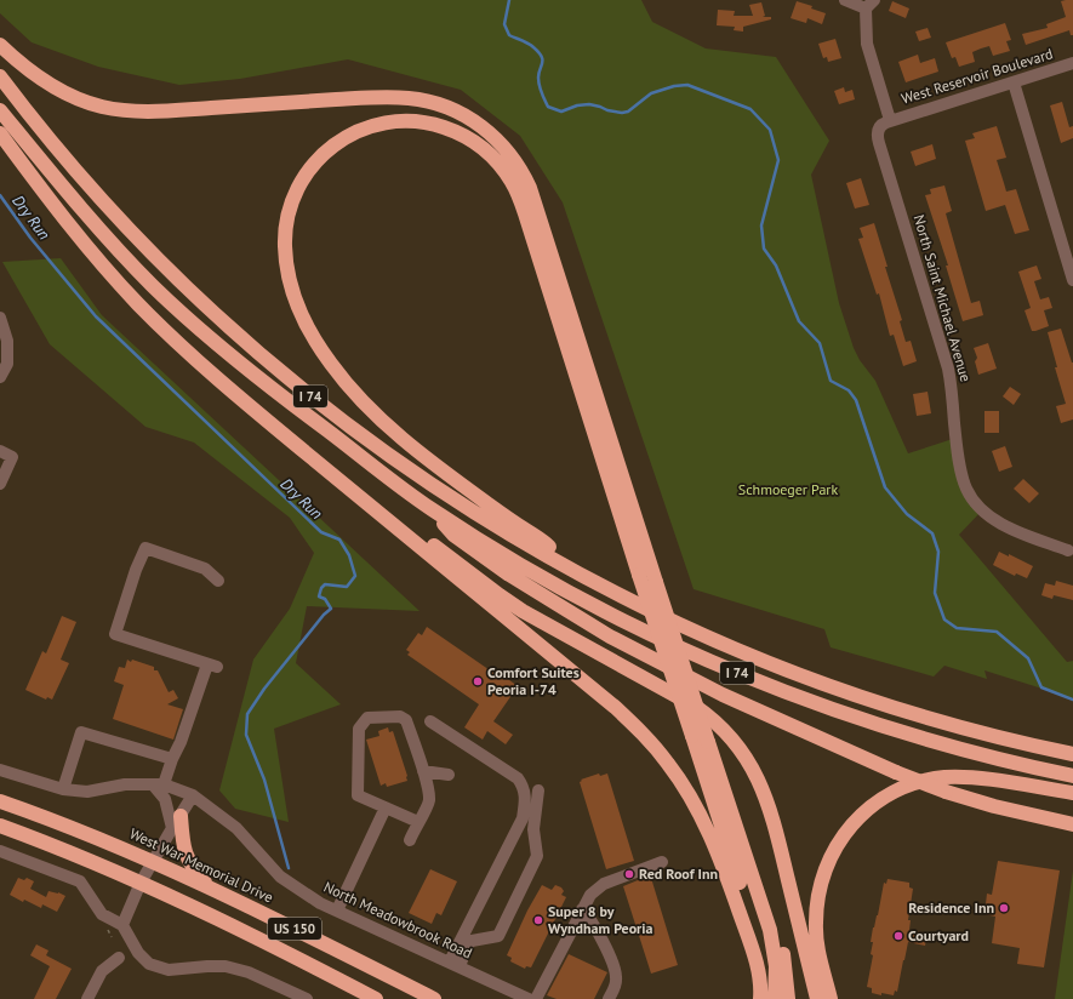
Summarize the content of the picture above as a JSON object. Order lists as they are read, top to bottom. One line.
{"streets":{"highway":["I 74","West War Memorial Drive","US 150"],"street":["West Reservoir Boulevard","North Saint Michael Avenue","North Meadowbrook Road"]},"crossings":[["West Reservoir Boulevard","North Saint Michael Avenue"]],"water":["Dry Run"],"parks":["Schmoeger Park"],"places":["Comfort Suites Peoria I-74","Red Roof Inn","Residence Inn","Super 8 by Wyndham Peoria","Courtyard"]}
